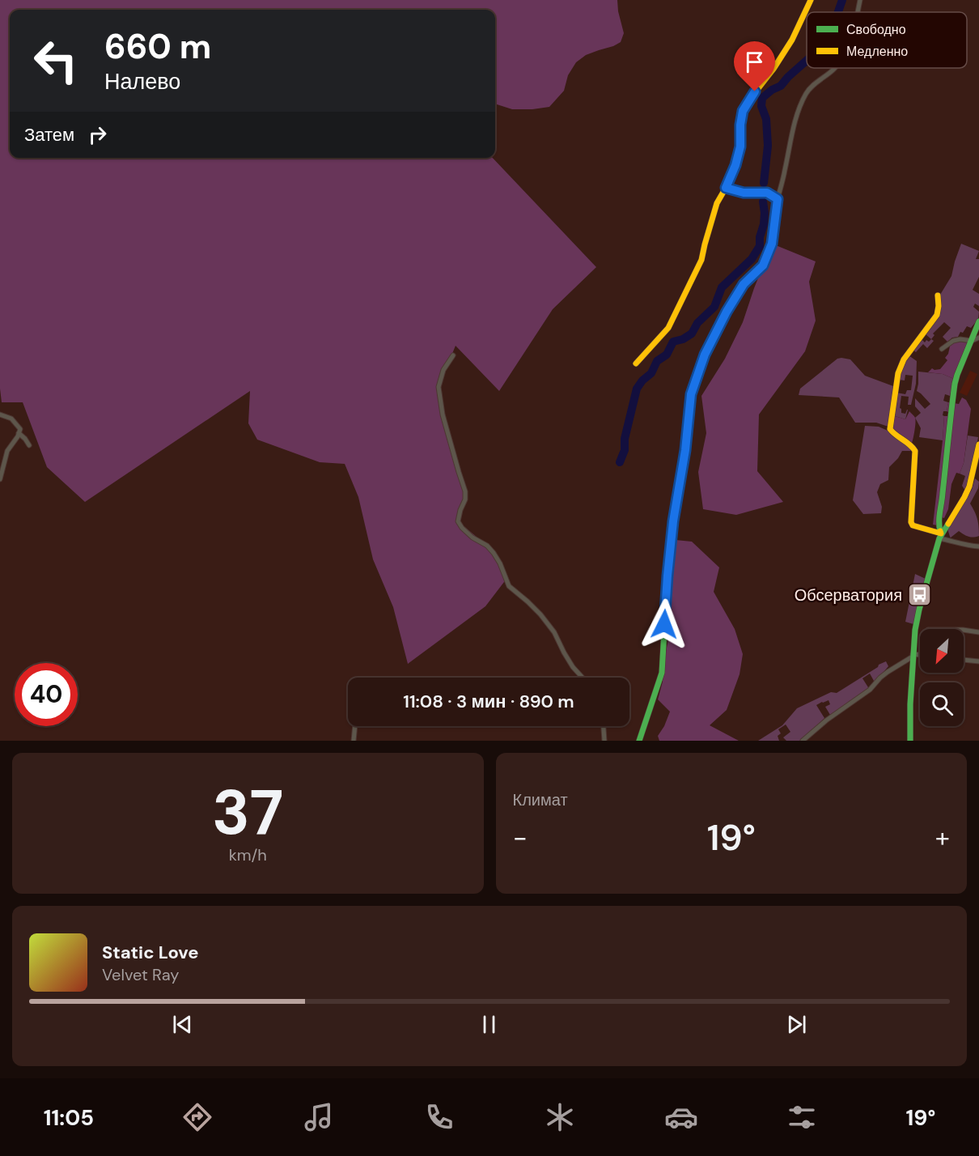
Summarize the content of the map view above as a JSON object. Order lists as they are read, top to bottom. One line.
{"places":{"bus stop":["Обсерватория"]},"legend":["Свободно","Медленно"],"north":"bottom left","page":{"turn":["660 m","Налево"],"then":"Затем","limit":"40","trip":"11:08 · 3 мин · 890 m","tile":[["37","km/h"],"Климат"],"heat":["−","19°","+"],"song":["Static Love","Velvet Ray"],"tabs":["11:05","19°"]}}
